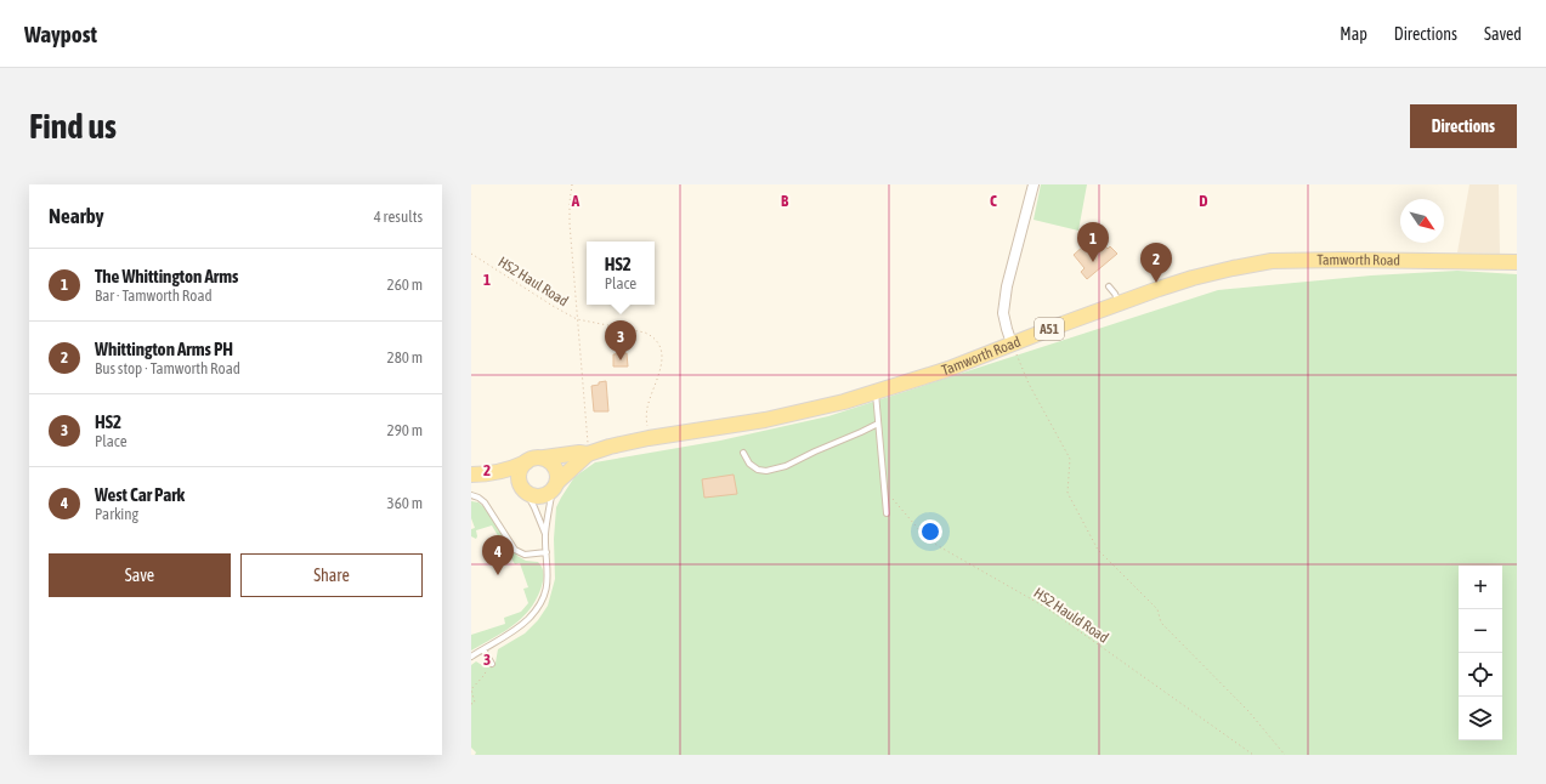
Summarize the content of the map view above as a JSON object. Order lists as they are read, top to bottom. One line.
{"streets":{"main road":["Tamworth Road","A51"],"path":["HS2 Haul Road","HS2 Hauld Road"]},"crossings":[["Tamworth Road","HS2 Haul Road"]],"north":"bottom right","page":{"header":"Waypost","nav":["Map","Directions","Saved"],"buttons":["Directions",["Save","Share"]],"title":"Find us","heading":["Nearby","4 results"],"pins":["1","2","3","4"],"popup":["HS2","Place"],"list":[{"mark":"1","name":"The Whittington Arms","note":"Bar · Tamworth Road","value":"260 m"},{"mark":"2","name":"Whittington Arms PH","note":"Bus stop · Tamworth Road","value":"280 m"},{"mark":"3","name":"HS2","note":"Place","value":"290 m"},{"mark":"4","name":"West Car Park","note":"Parking","value":"360 m"}],"map_buttons":["+","−"]},"grid":{"columns":["A","B","C","D"],"rows":["1","2","3"]}}
